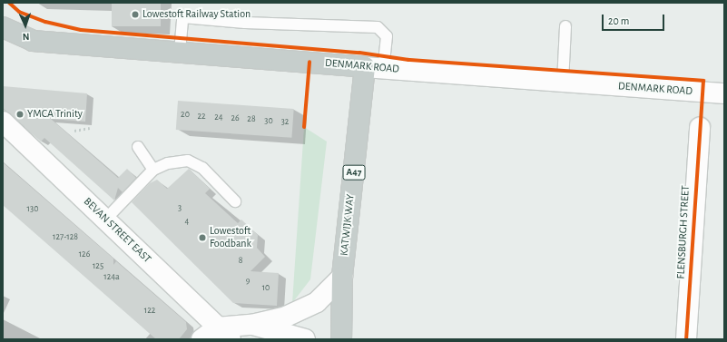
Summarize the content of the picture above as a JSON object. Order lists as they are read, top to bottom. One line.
{"streets":{"highway":["DENMARK ROAD","A47","KATWIJK WAY"],"street":["BEVAN STREET EAST","FLENSBURGH STREET"]},"crossings":[["DENMARK ROAD","KATWIJK WAY"]],"places":["Lowestoft Railway Station","YMCA Trinity","Lowestoft Foodbank"],"house_numbers":["20","22","24","26","28","30","32","3","130","4","127-128","126","8","125","124a","9","10","122"],"scale_bar":"20 m","north":"bottom"}
